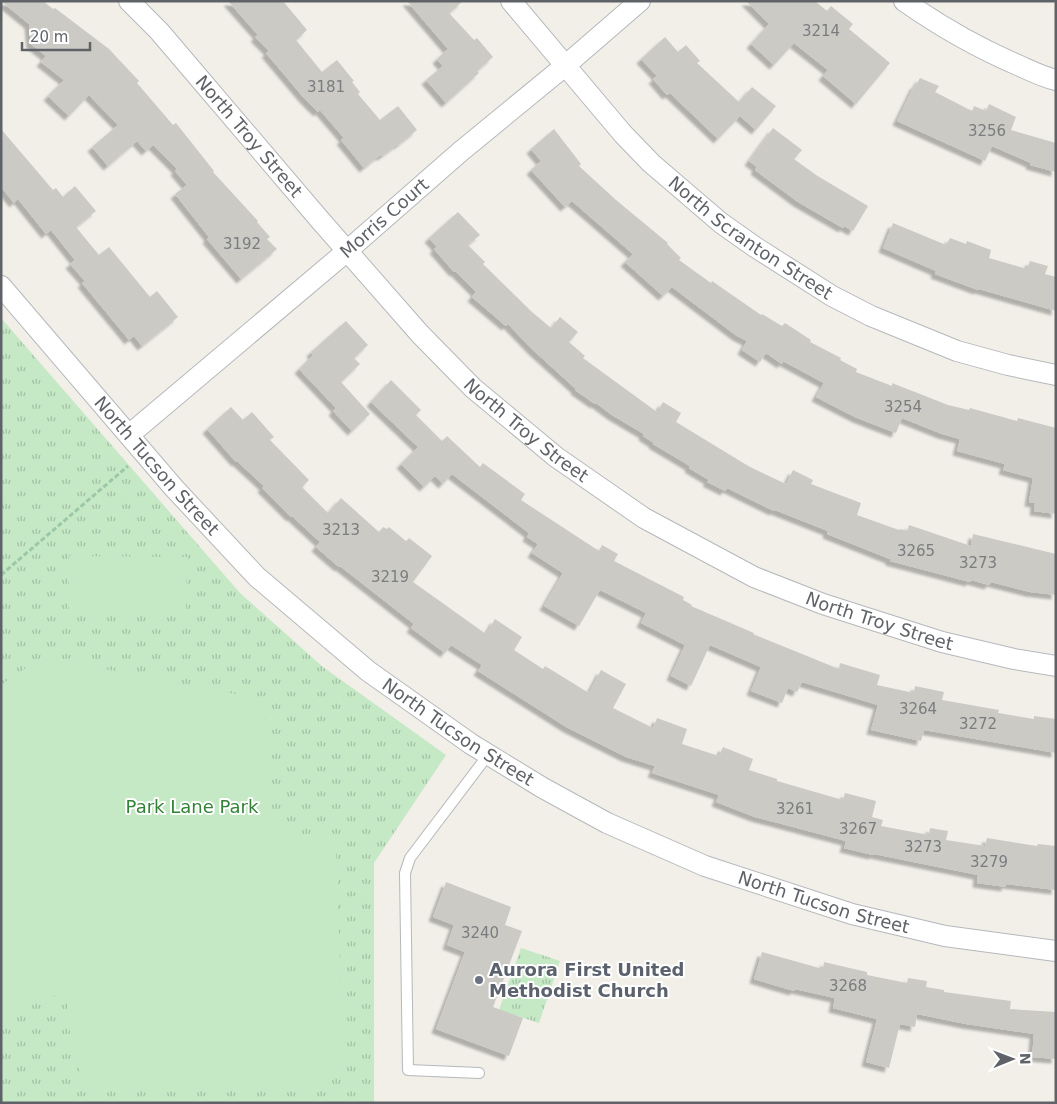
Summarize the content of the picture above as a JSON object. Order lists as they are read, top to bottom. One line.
{"streets":{"street":["North Troy Street","Morris Court","North Scranton Street","North Tucson Street"]},"crossings":[["North Troy Street","Morris Court"],["Morris Court","North Scranton Street"],["Morris Court","North Tucson Street"]],"parks":["Park Lane Park"],"places":["Aurora First United Methodist Church"],"house_numbers":["3214","3181","3256","3192","3254","3213","3265","3273","3219","3264","3272","3261","3267","3273","3279","3240","3268"],"scale_bar":"20 m","north":"right"}
